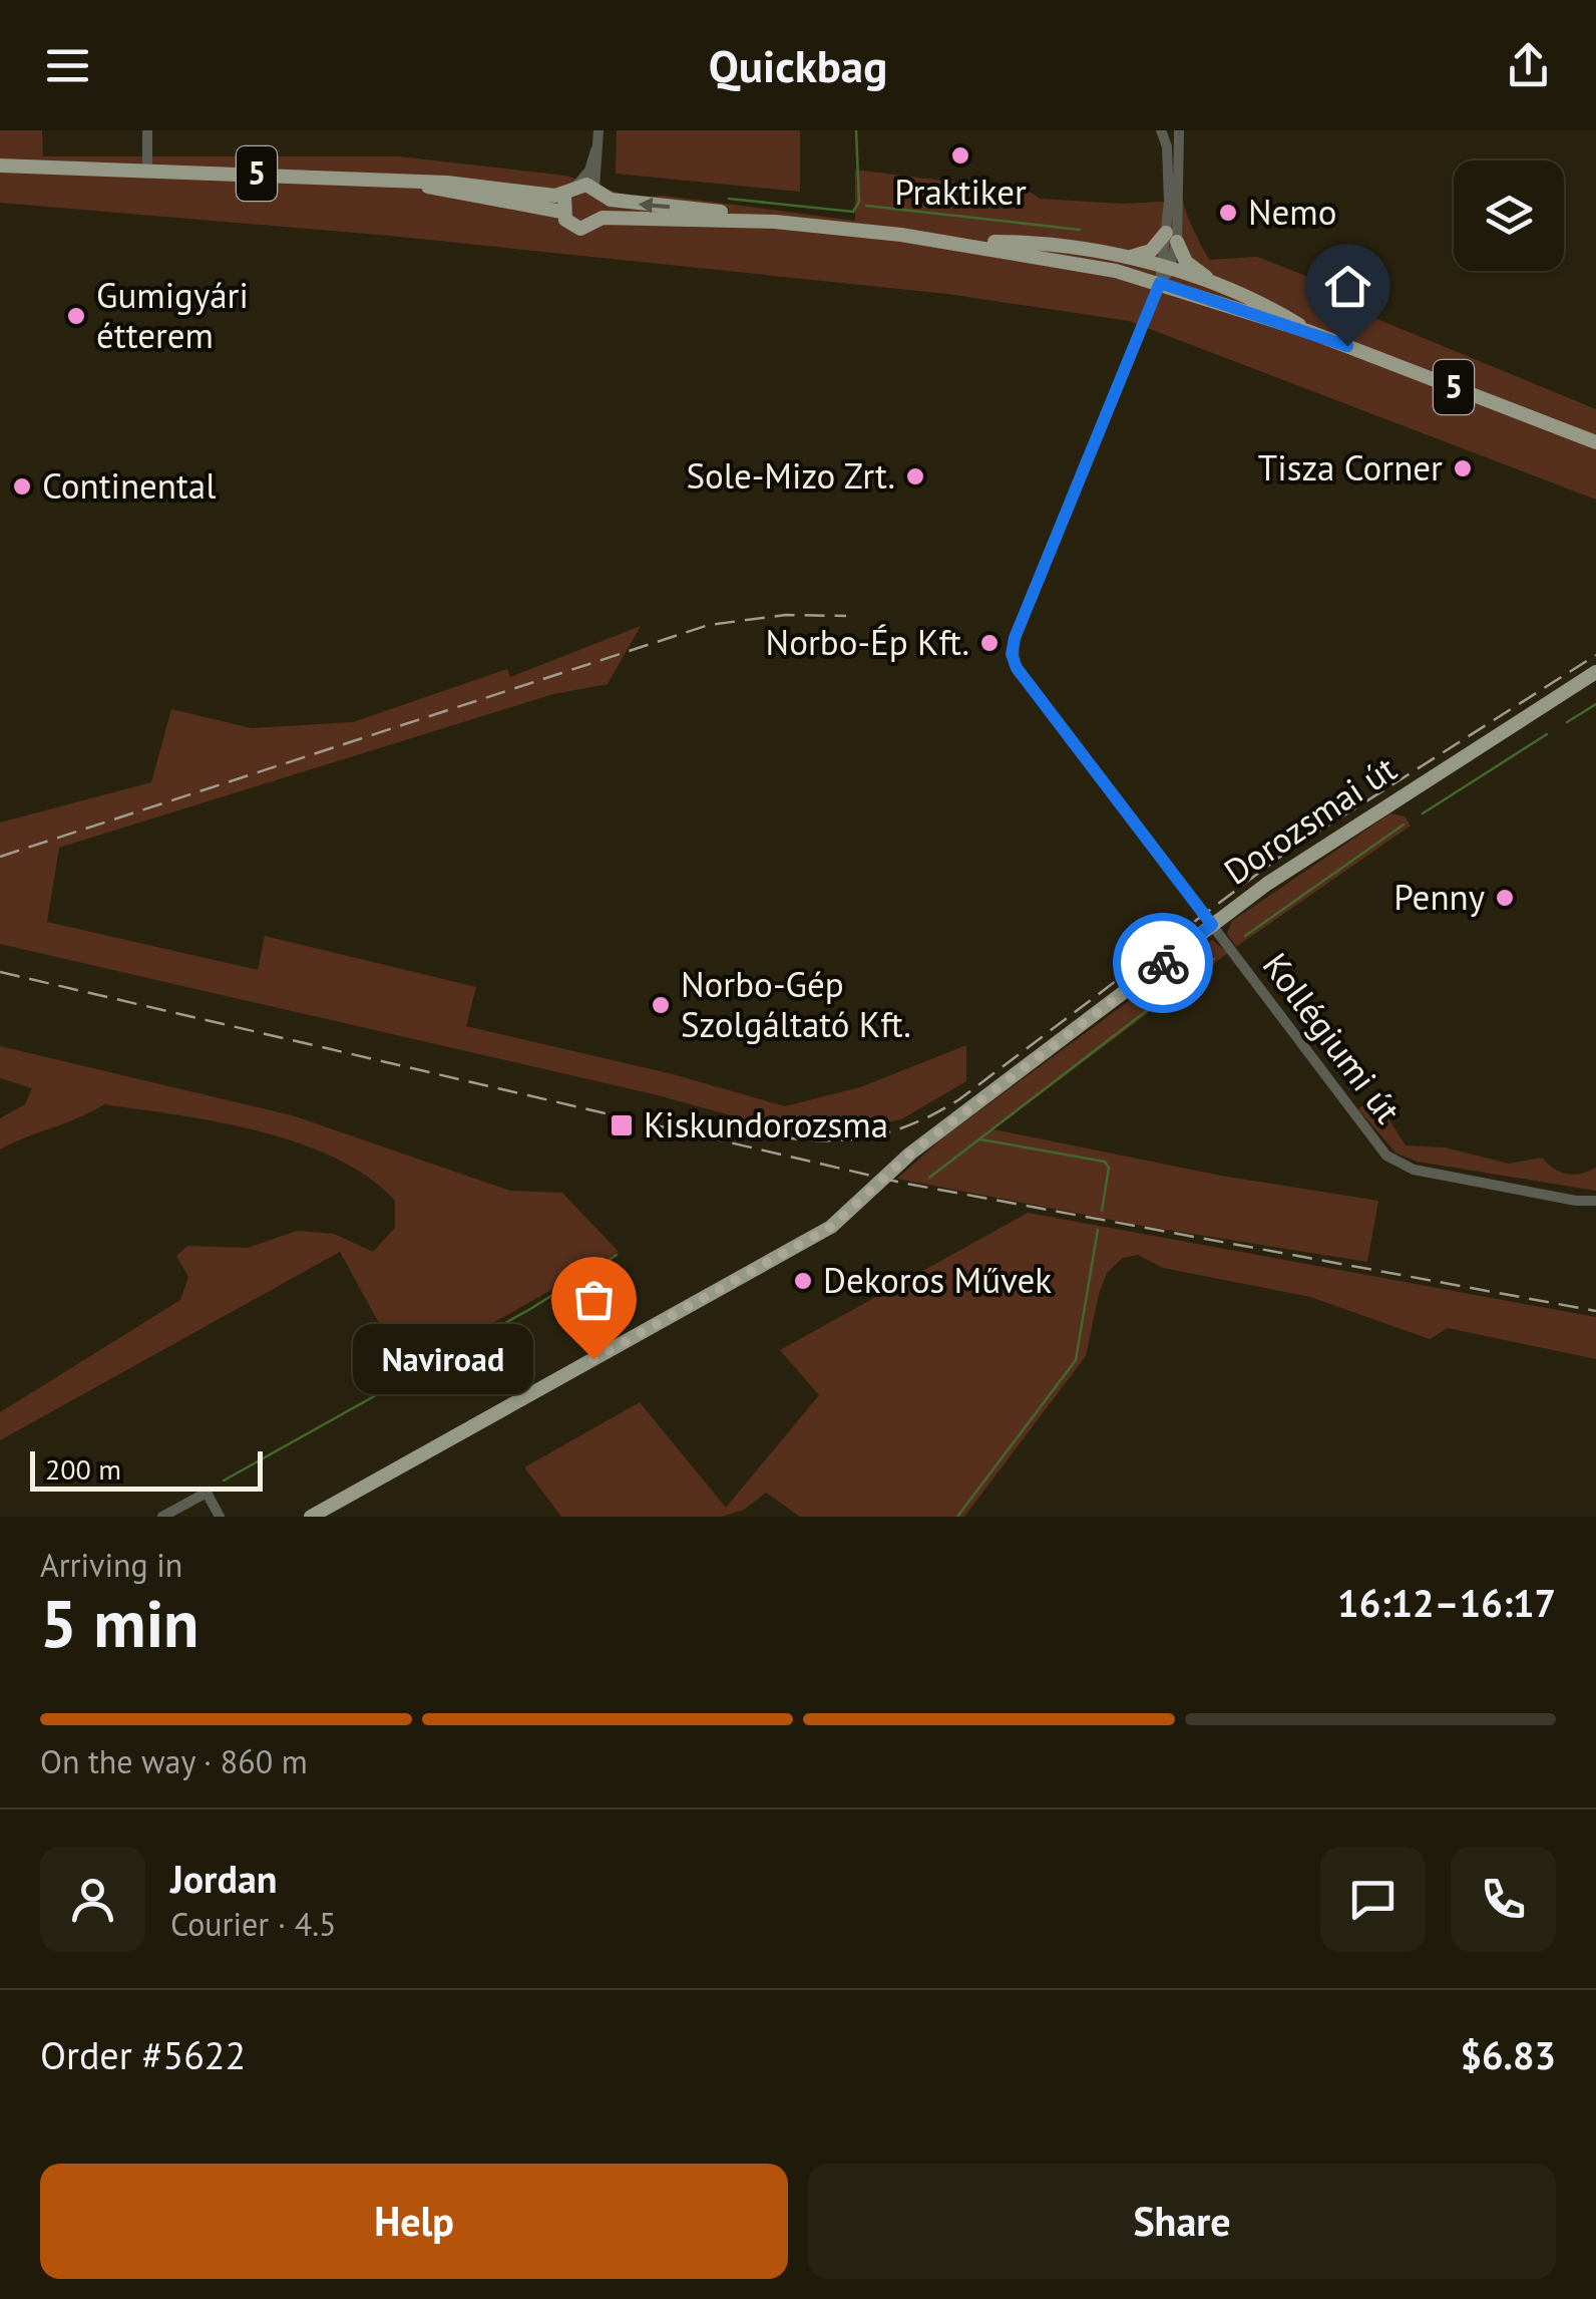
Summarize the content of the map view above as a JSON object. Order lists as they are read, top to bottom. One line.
{"streets":{"main road":["5","Dorozsmai út"],"street":["Kollégiumi út"]},"crossings":[["5","Kollégiumi út"],["Dorozsmai út","Kollégiumi út"]],"places":{"other":["Praktiker","Nemo","Gumigyári étterem","Tisza Corner","Sole-Mizo Zrt.","Continental","Norbo-Ép Kft.","Penny","Norbo-Gép Szolgáltató Kft.","Dekoros Művek","Naviroad"],"transit":["Kiskundorozsma"]},"scale_bar":"200 m","page":{"header":"Quickbag","bubble":"Naviroad","scale":"200 m","heading":["5 min","Arriving in","16:12–16:17"],"panel":["Jordan","Courier · 4.5","Order #5622","$6.83"],"bar":"On the way · 860 m","buttons":["Help","Share"]}}
